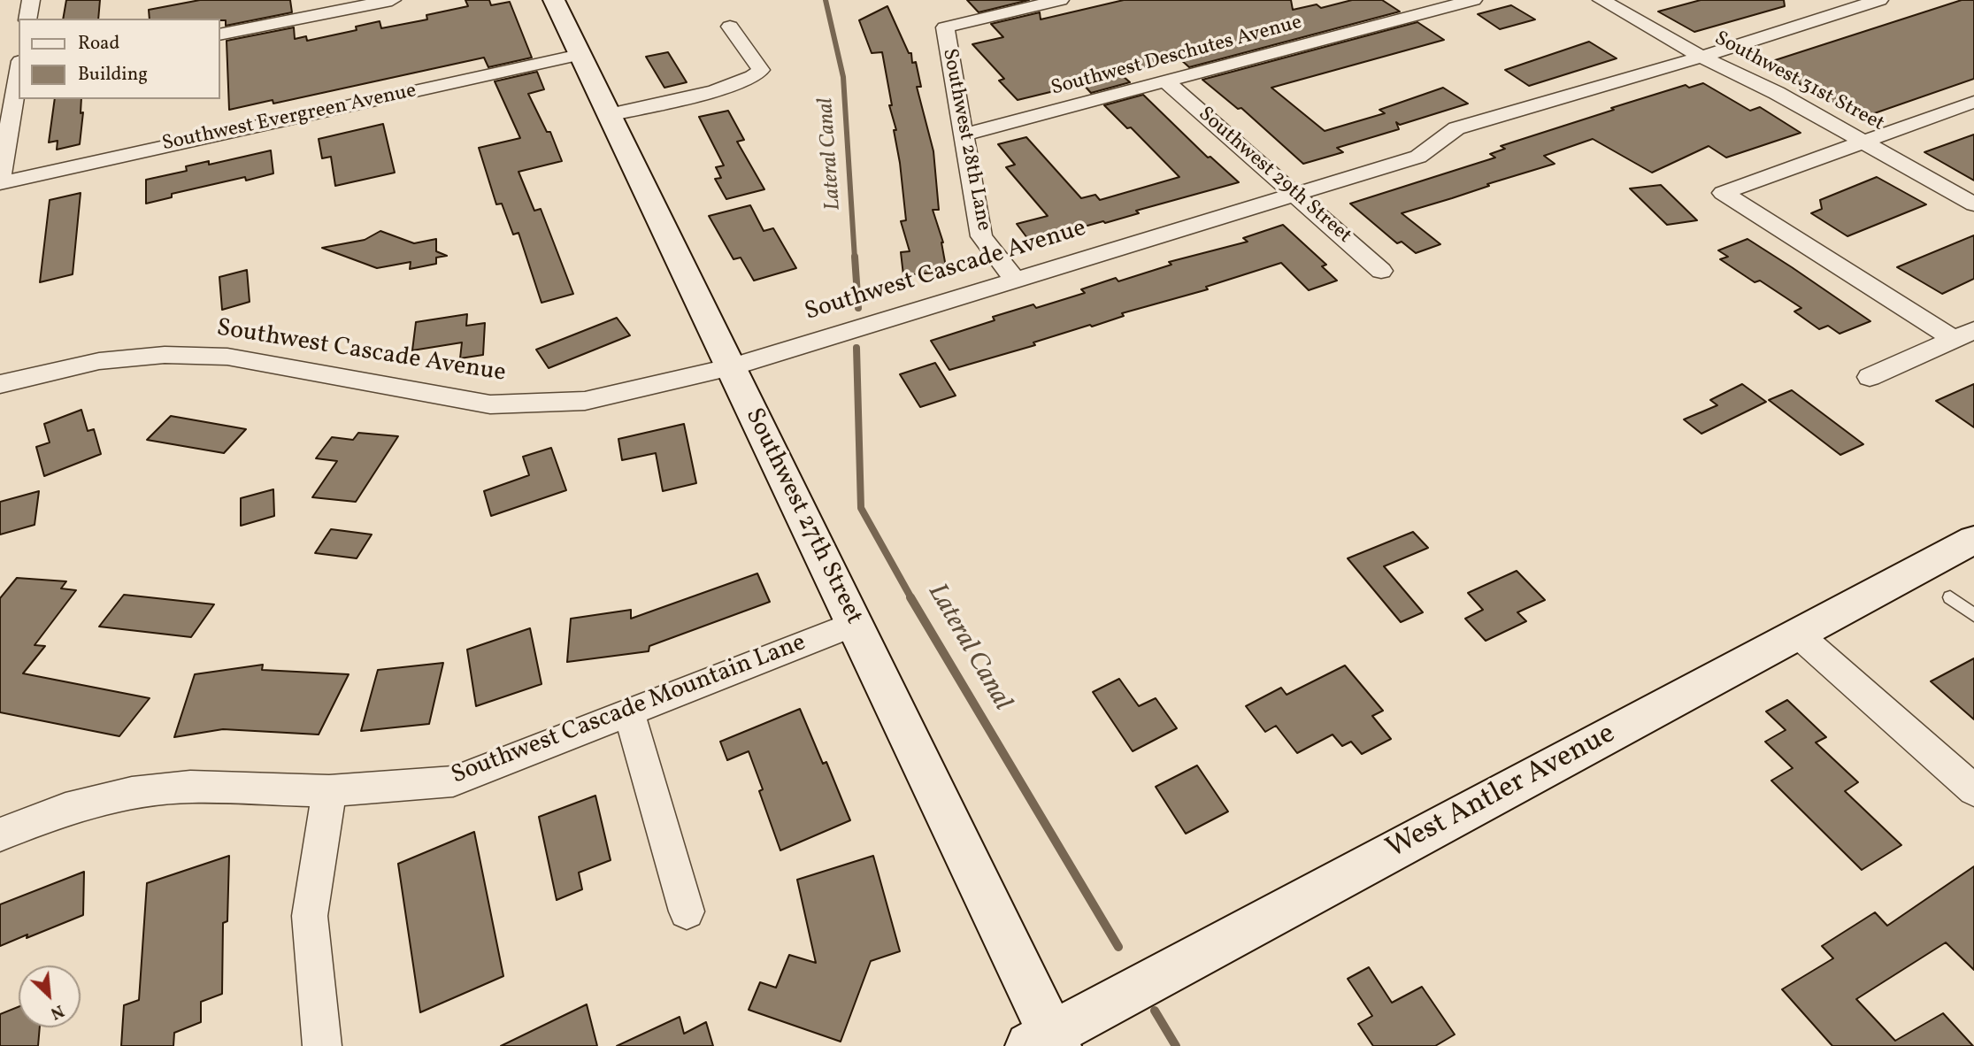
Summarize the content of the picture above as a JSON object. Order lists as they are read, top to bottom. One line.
{"streets":{"street":["Southwest Deschutes Avenue","Southwest 31st Street","Southwest Evergreen Avenue","Southwest 28th Lane","Southwest 29th Street","Southwest Cascade Avenue","Southwest 27th Street","Southwest Cascade Mountain Lane","West Antler Avenue"]},"crossings":[["Southwest Deschutes Avenue","Southwest 28th Lane"],["Southwest Deschutes Avenue","Southwest 29th Street"],["Southwest 31st Street","Southwest Cascade Avenue"],["Southwest Evergreen Avenue","Southwest 27th Street"],["Southwest 28th Lane","Southwest Cascade Avenue"],["Southwest 29th Street","Southwest Cascade Avenue"],["Southwest Cascade Avenue","Southwest 27th Street"],["Southwest 27th Street","Southwest Cascade Mountain Lane"],["Southwest 27th Street","West Antler Avenue"]],"water":["Lateral Canal"],"legend":["Road","Building"],"north":"bottom right"}
